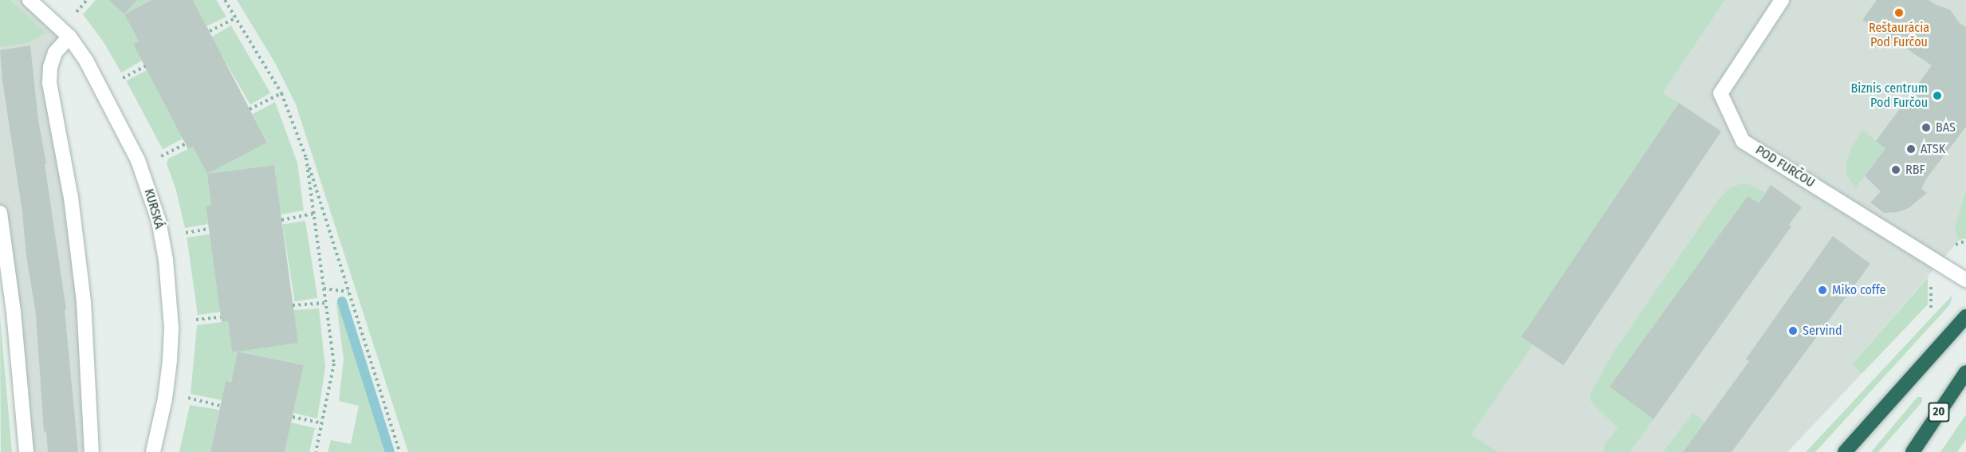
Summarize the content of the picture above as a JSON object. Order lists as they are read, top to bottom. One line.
{"streets":{"highway":["20"],"street":["POD FURČOU","KURSKÁ"]},"places":["Reštaurácia Pod Furčou","Biznis centrum Pod Furčou","BAS","ATSK","RBF","Miko coffe","Servind"]}
